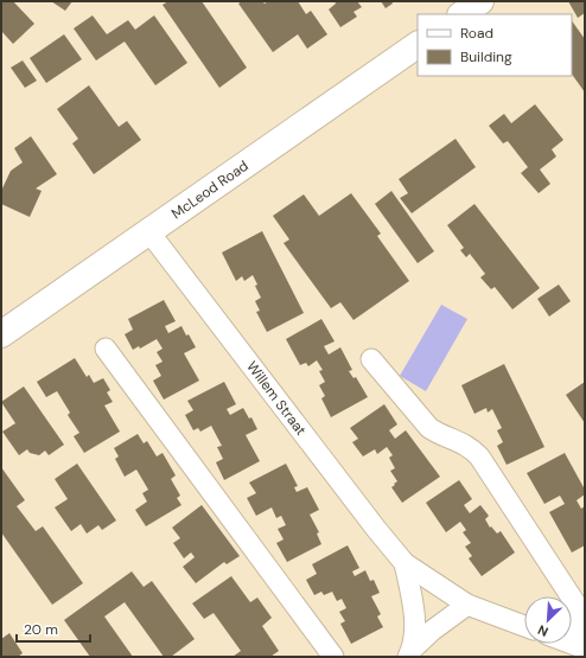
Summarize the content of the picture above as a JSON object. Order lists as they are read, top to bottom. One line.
{"streets":{"street":["McLeod Road","Willem Straat"]},"crossings":[["McLeod Road","Willem Straat"]],"legend":["Road","Building"],"scale_bar":"20 m","north":"bottom left"}
